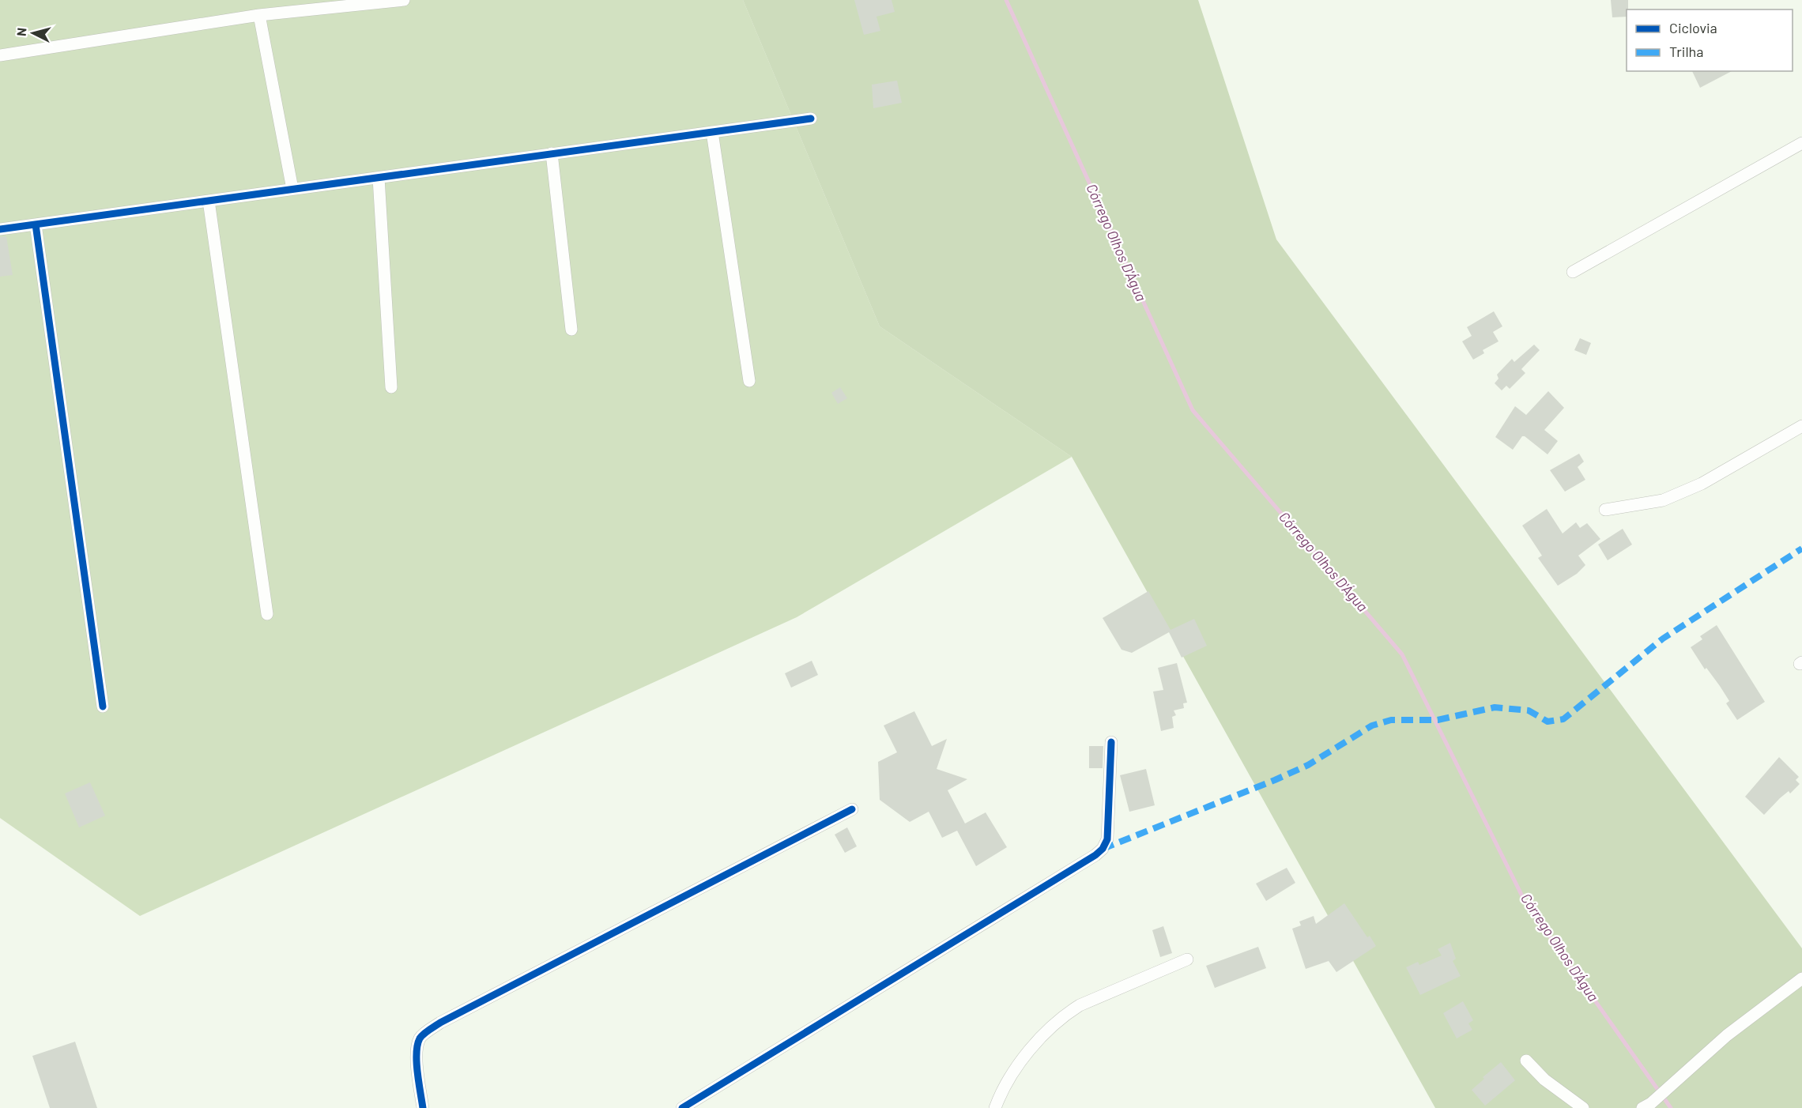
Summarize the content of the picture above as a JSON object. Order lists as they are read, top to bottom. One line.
{"water":["Córrego Olhos D'Água"],"legend":["Ciclovia","Trilha"],"north":"left"}
